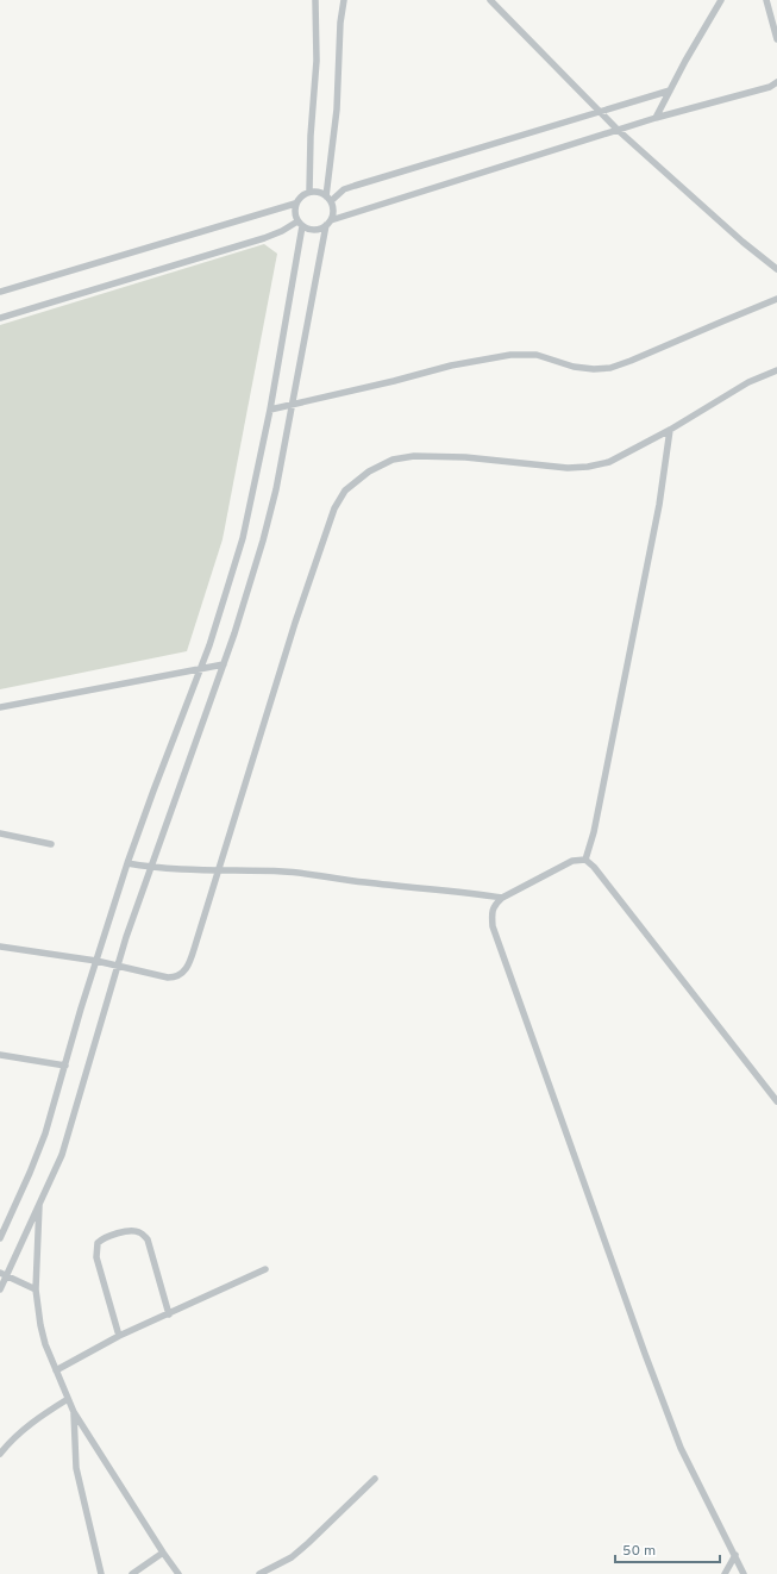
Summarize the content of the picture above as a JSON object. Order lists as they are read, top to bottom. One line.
{"scale_bar":"50 m"}
